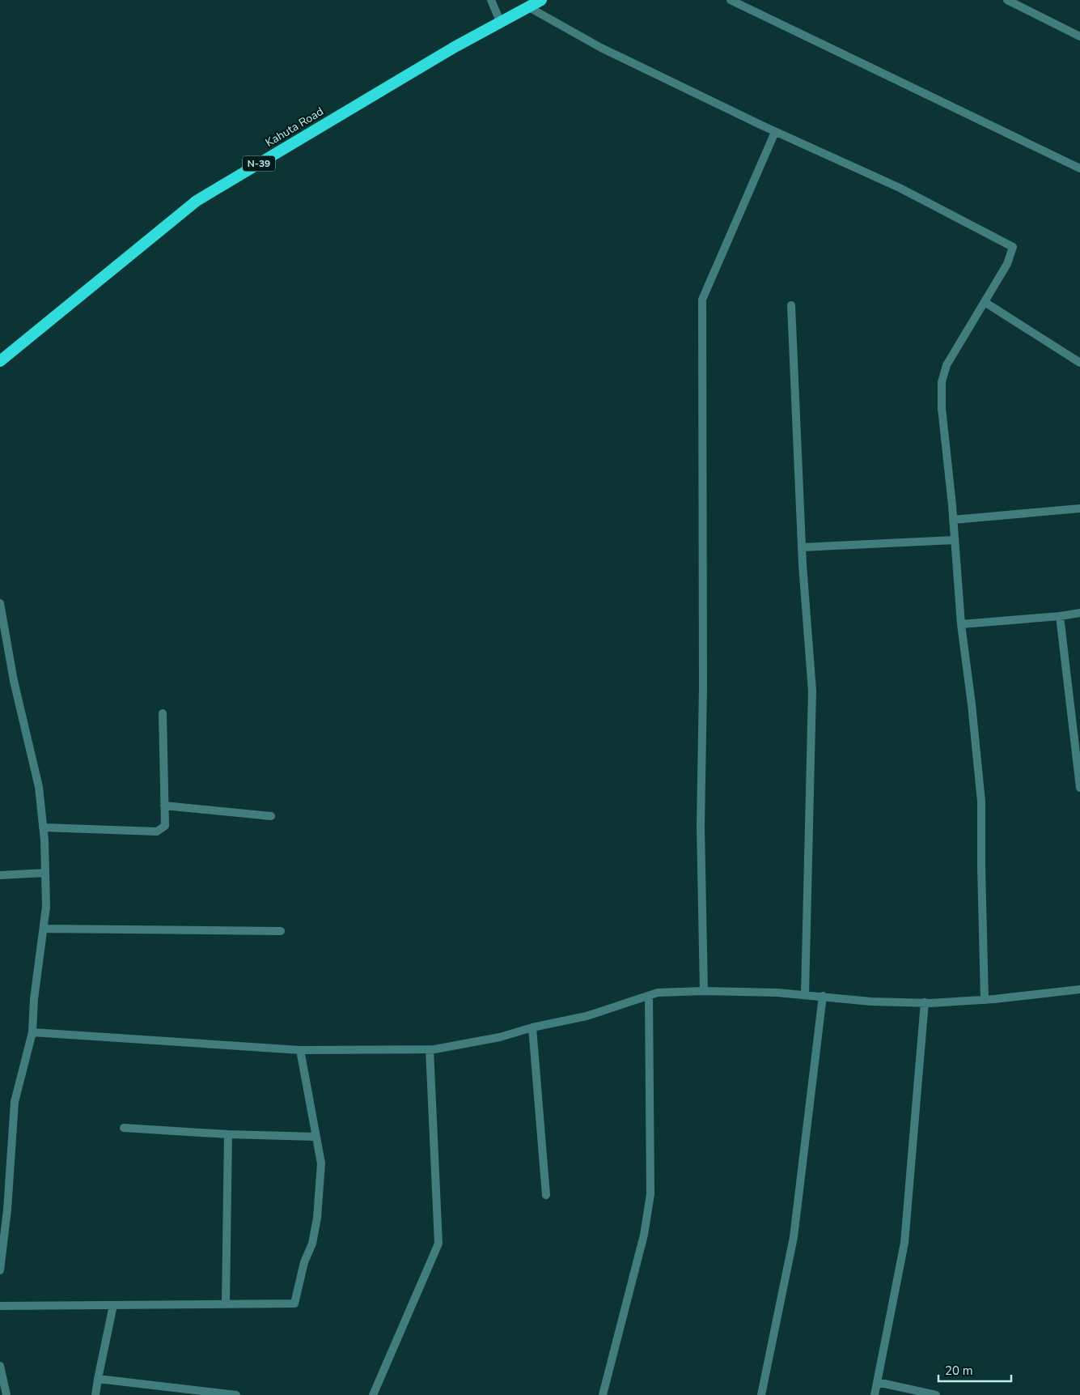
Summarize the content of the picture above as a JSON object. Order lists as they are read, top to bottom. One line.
{"streets":{"highway":["Kahuta Road","N-39"]},"scale_bar":"20 m"}
